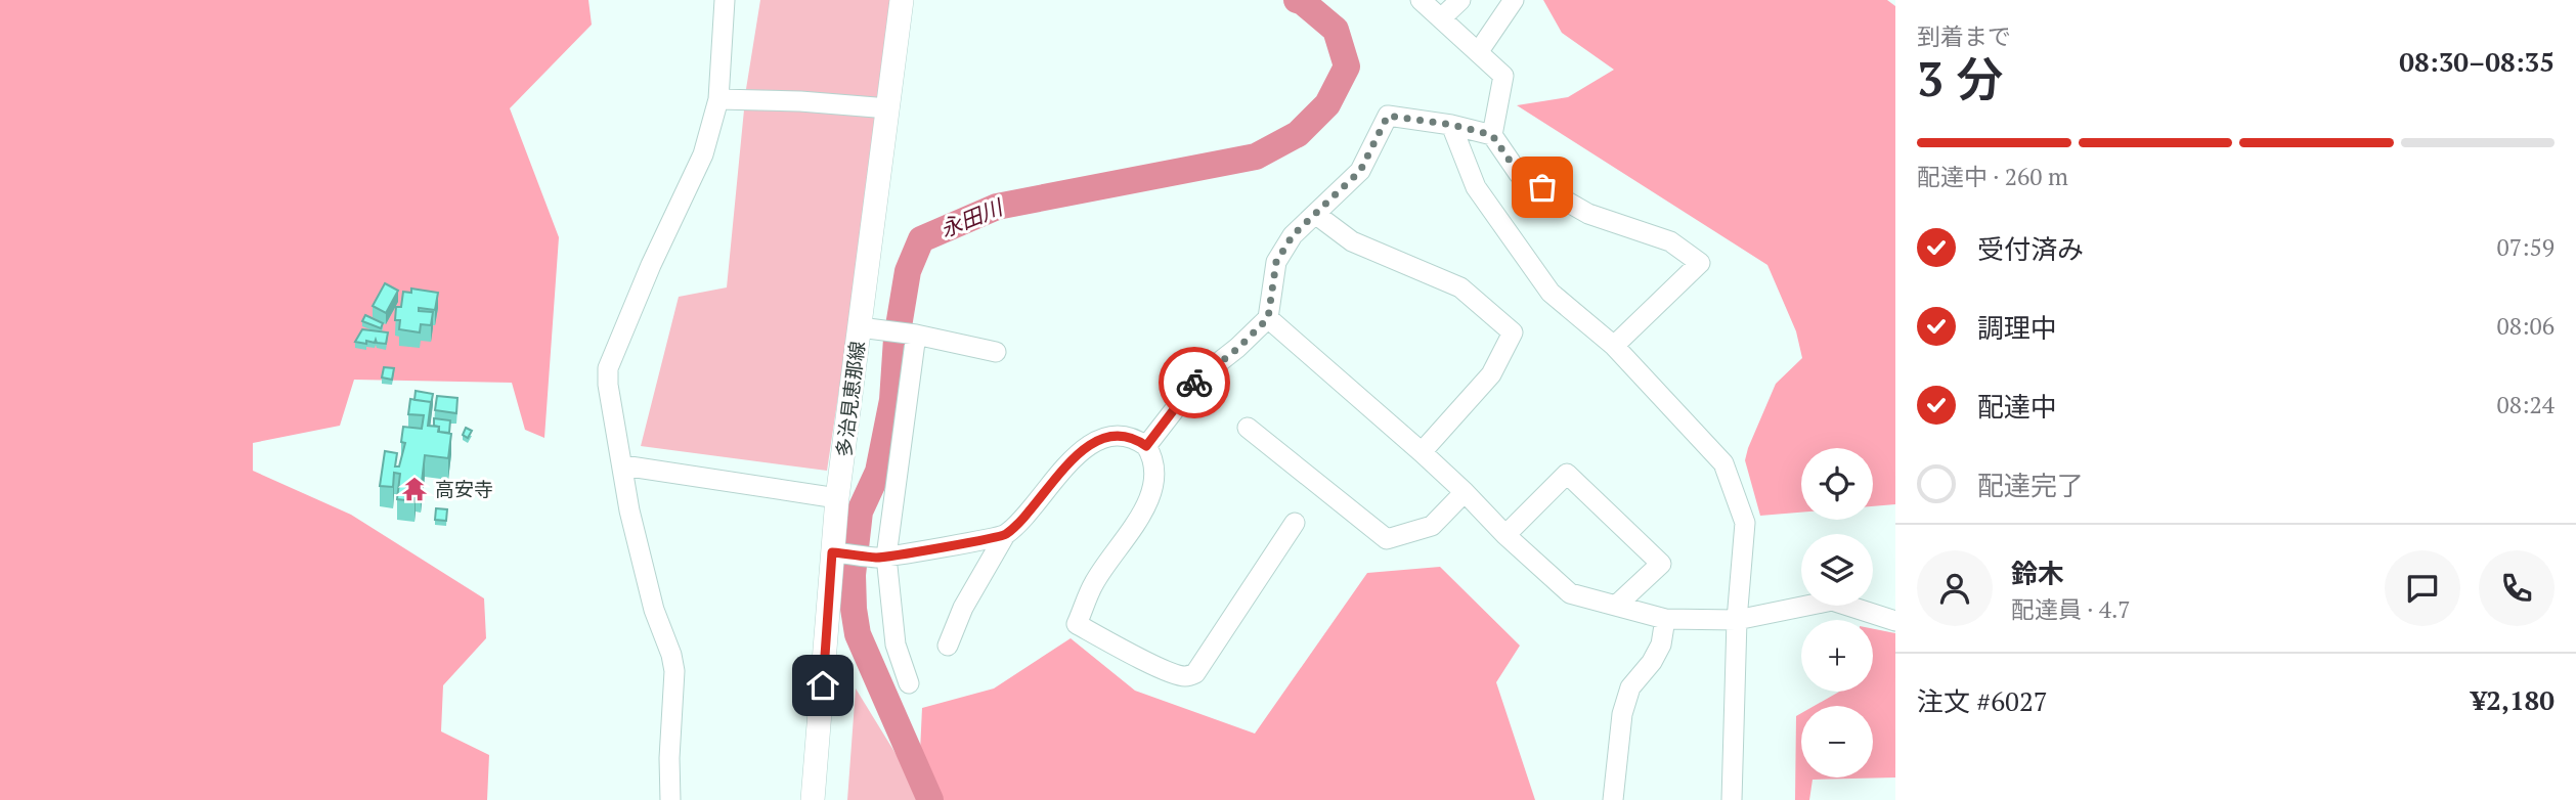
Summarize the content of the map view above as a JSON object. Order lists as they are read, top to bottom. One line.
{"streets":{"main road":["多治見恵那線"]},"water":["永田川"],"places":{"temple":["高安寺"]},"page":{"heading":["3 分","到着まで","08:30–08:35"],"panel":["鈴木","配達員 · 4.7","注文 #6027","¥2,180"],"bar":"配達中 · 260 m","list":[["受付済み","07:59"],["調理中","08:06"],["配達中","08:24"],"配達完了"],"map_buttons":["+","−"]}}
